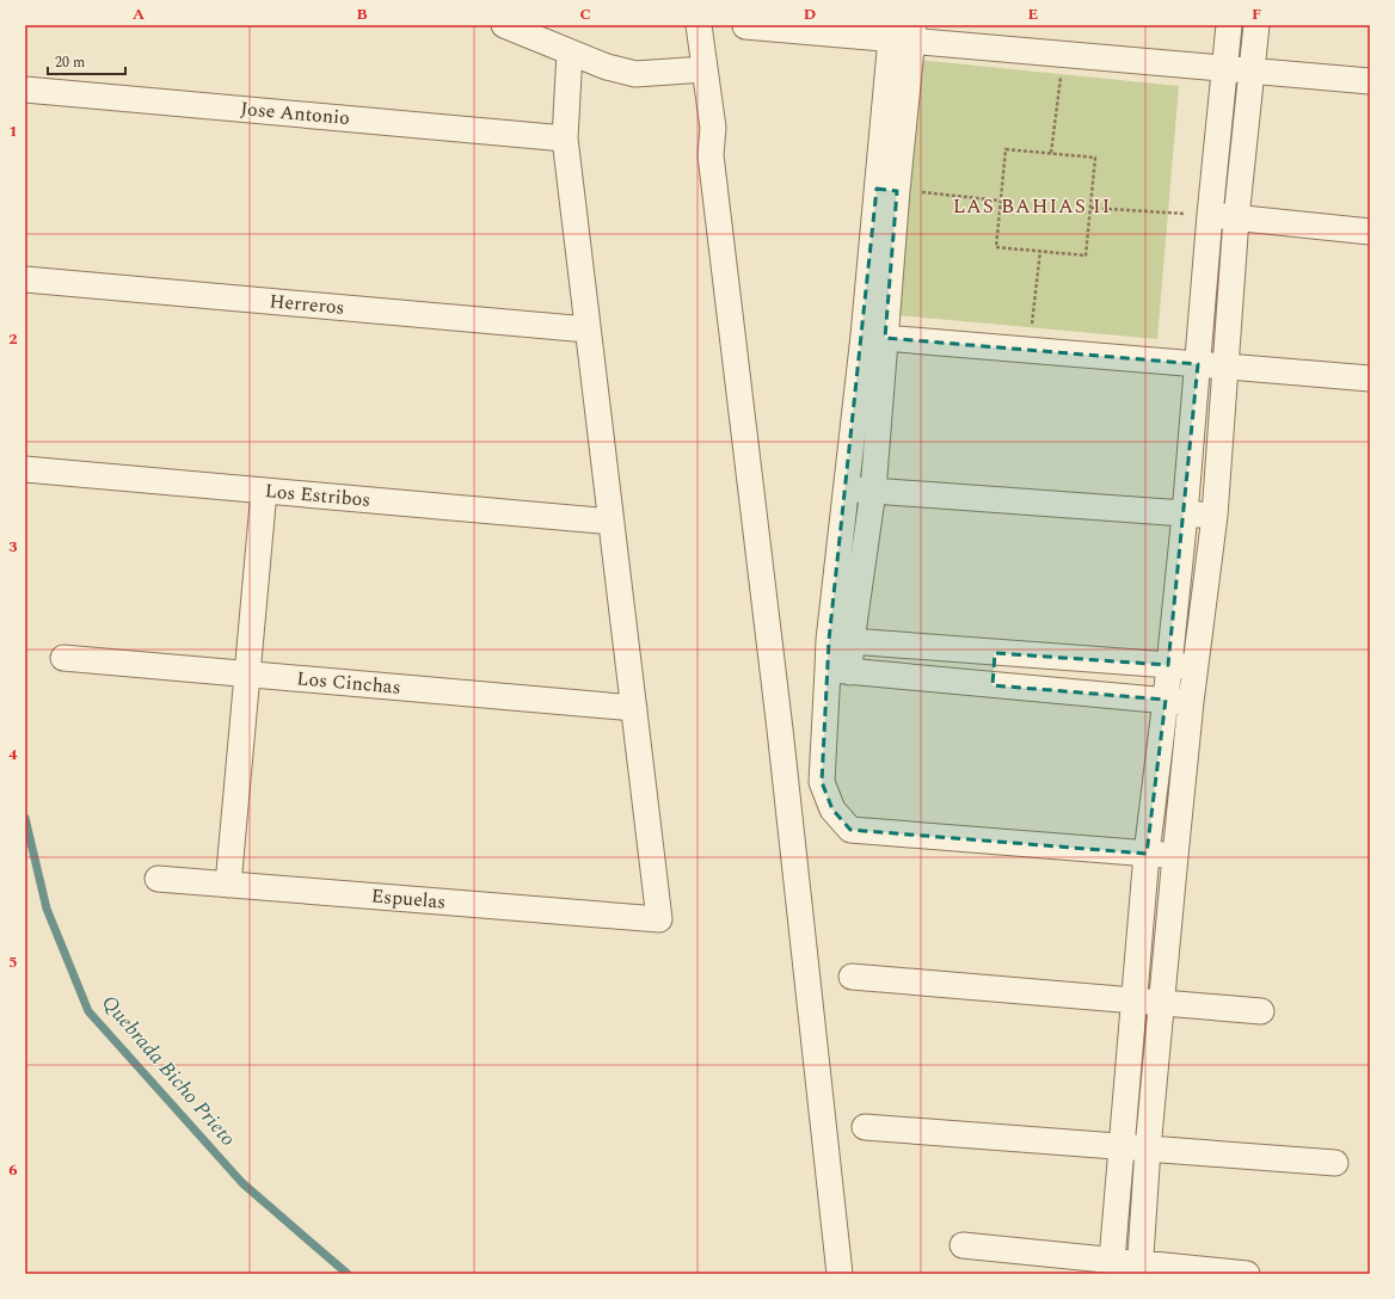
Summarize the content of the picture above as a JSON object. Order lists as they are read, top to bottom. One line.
{"streets":{"street":["Jose Antonio","Herreros","Los Estribos","Los Cinchas","Espuelas"]},"crossings":[["Los Cinchas","Espuelas"]],"districts":["LAS BAHIAS II"],"water":["Quebrada Bicho Prieto"],"scale_bar":"20 m","grid":{"columns":["A","B","C","D","E","F"],"rows":["1","2","3","4","5","6"]}}
